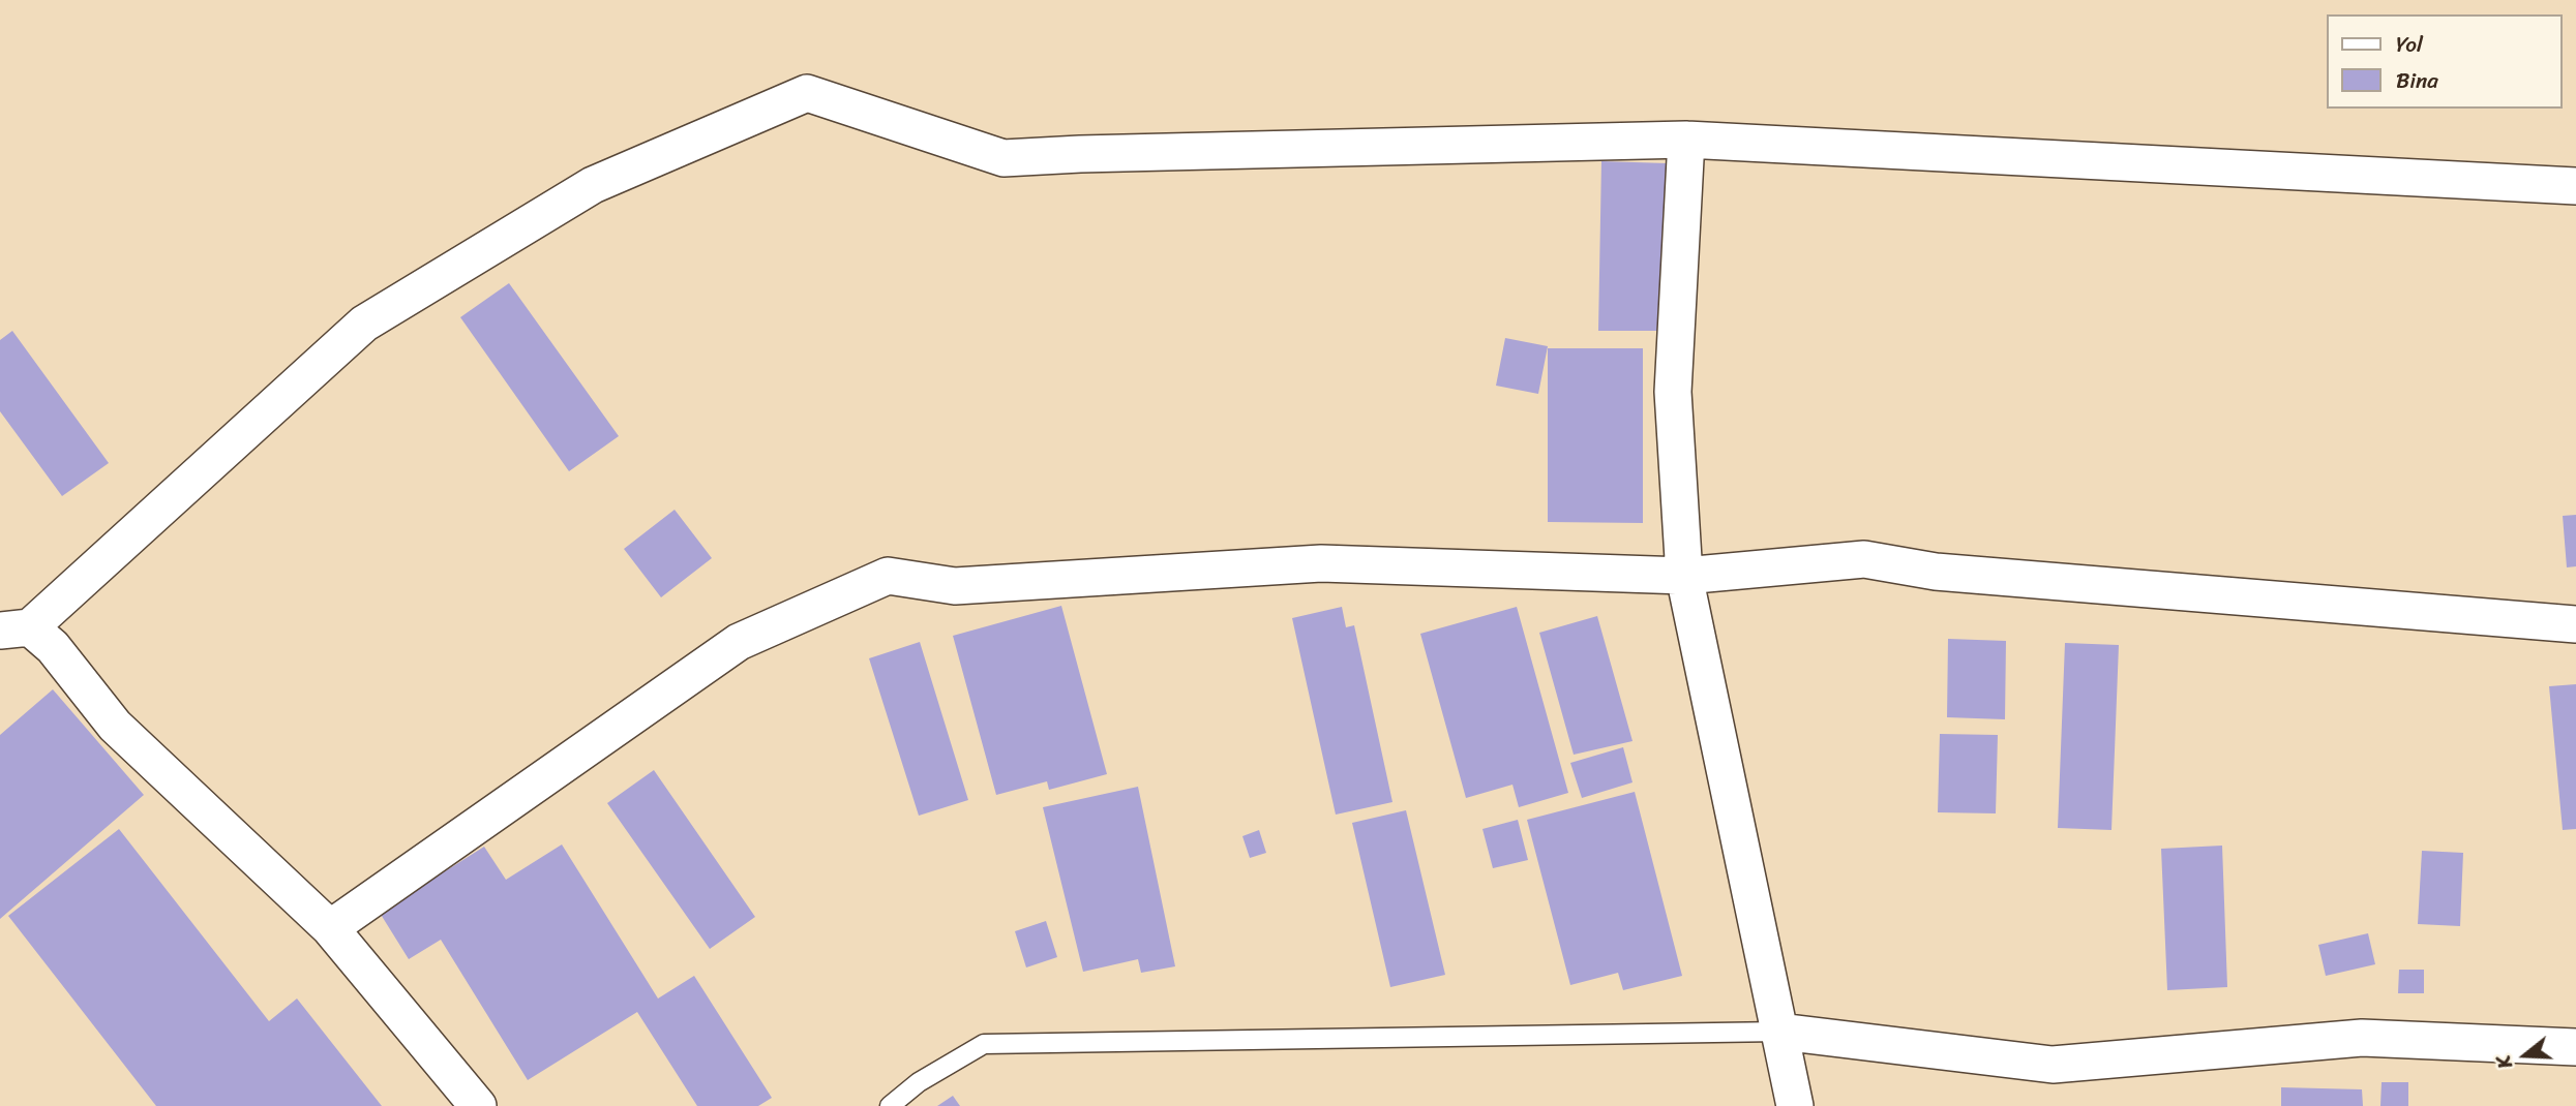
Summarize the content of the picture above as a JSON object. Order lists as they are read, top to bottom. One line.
{"legend":["Yol","Bina"],"north":"left"}
